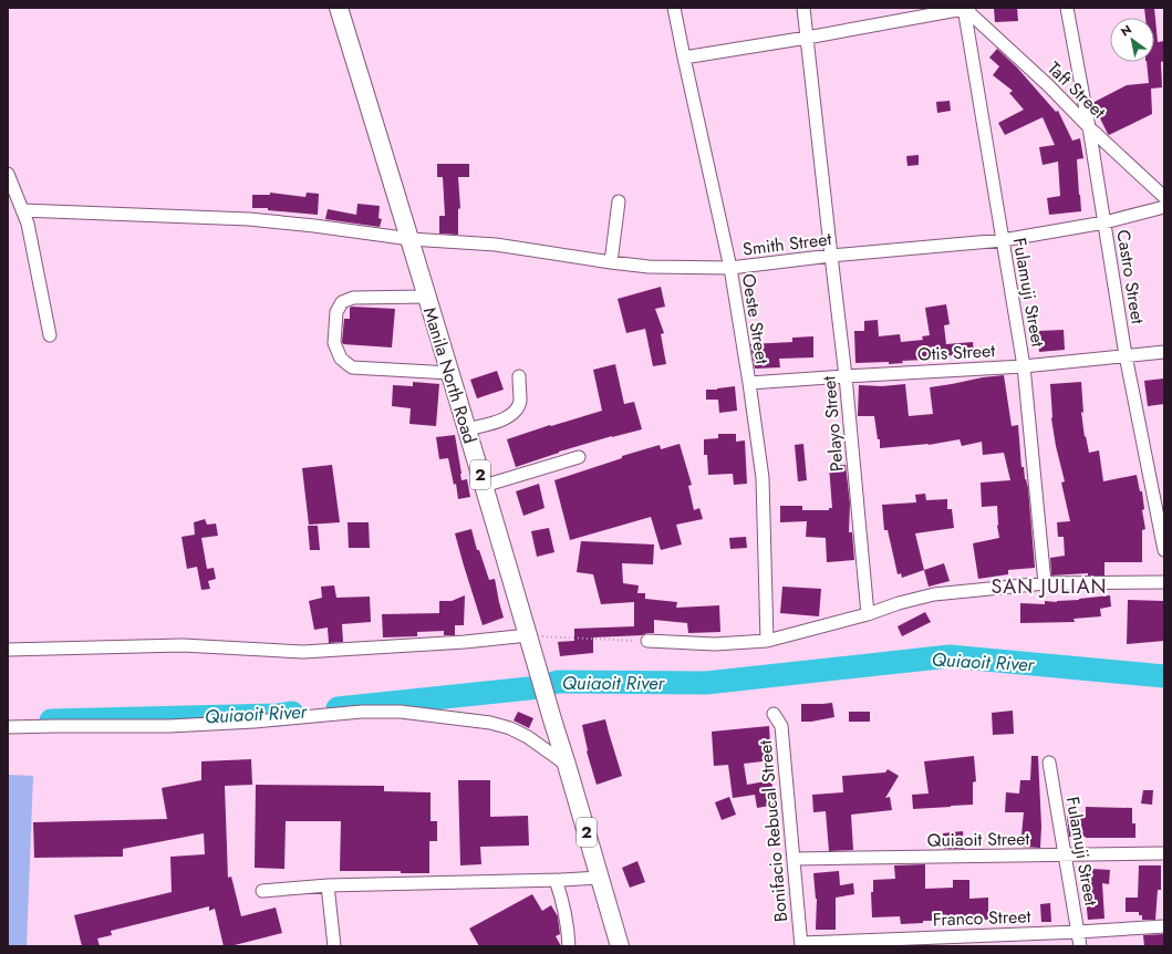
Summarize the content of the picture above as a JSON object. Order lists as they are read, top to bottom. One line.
{"streets":{"highway":["Manila North Road","2"],"street":["Taft Street","Smith Street","Castro Street","Fulamuji Street","Oeste Street","Otis Street","Pelayo Street","Bonifacio Rebucal Street","Quiaoit Street","Franco Street"]},"crossings":[["Taft Street","Castro Street"],["Taft Street","Fulamuji Street"],["Smith Street","Castro Street"],["Smith Street","Fulamuji Street"],["Smith Street","Oeste Street"],["Smith Street","Manila North Road"],["Smith Street","Pelayo Street"],["Castro Street","Otis Street"],["Fulamuji Street","Otis Street"],["Fulamuji Street","Quiaoit Street"],["Fulamuji Street","Franco Street"],["Oeste Street","Otis Street"],["Otis Street","Pelayo Street"],["Bonifacio Rebucal Street","Quiaoit Street"],["Bonifacio Rebucal Street","Franco Street"]],"districts":["SAN JULIAN"],"water":["Quiaoit River"],"north":"top left"}
